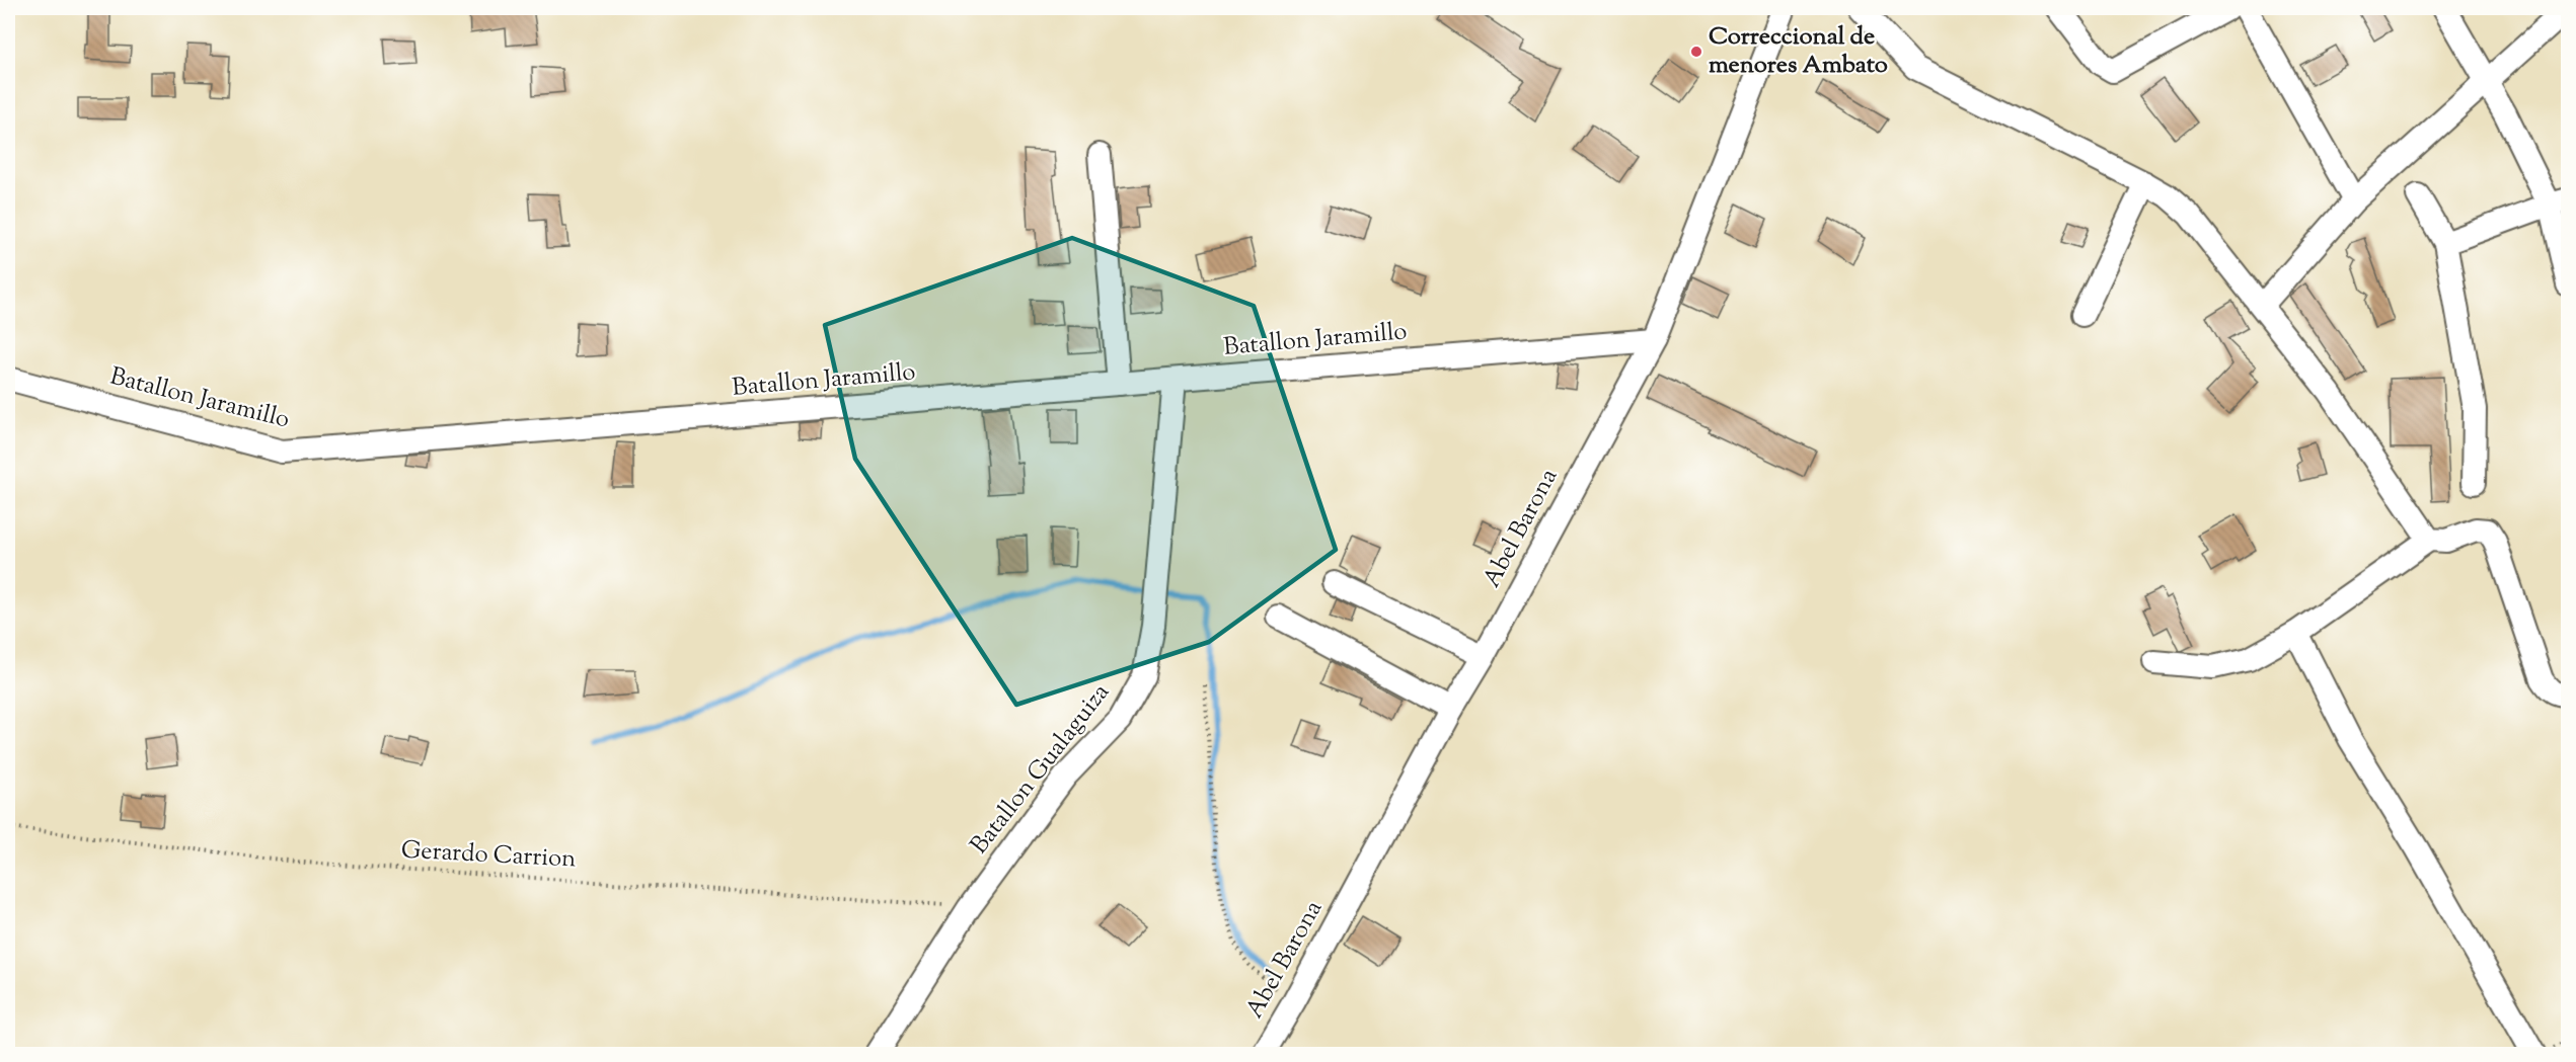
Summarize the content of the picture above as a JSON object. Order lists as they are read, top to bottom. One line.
{"streets":{"street":["Batallon Jaramillo","Abel Barona","Batallon Gualaguiza"],"path":["Gerardo Carrion"]},"crossings":[["Batallon Jaramillo","Abel Barona"],["Batallon Jaramillo","Batallon Gualaguiza"],["Batallon Gualaguiza","Gerardo Carrion"]],"places":["Correccional de menores Ambato"]}
